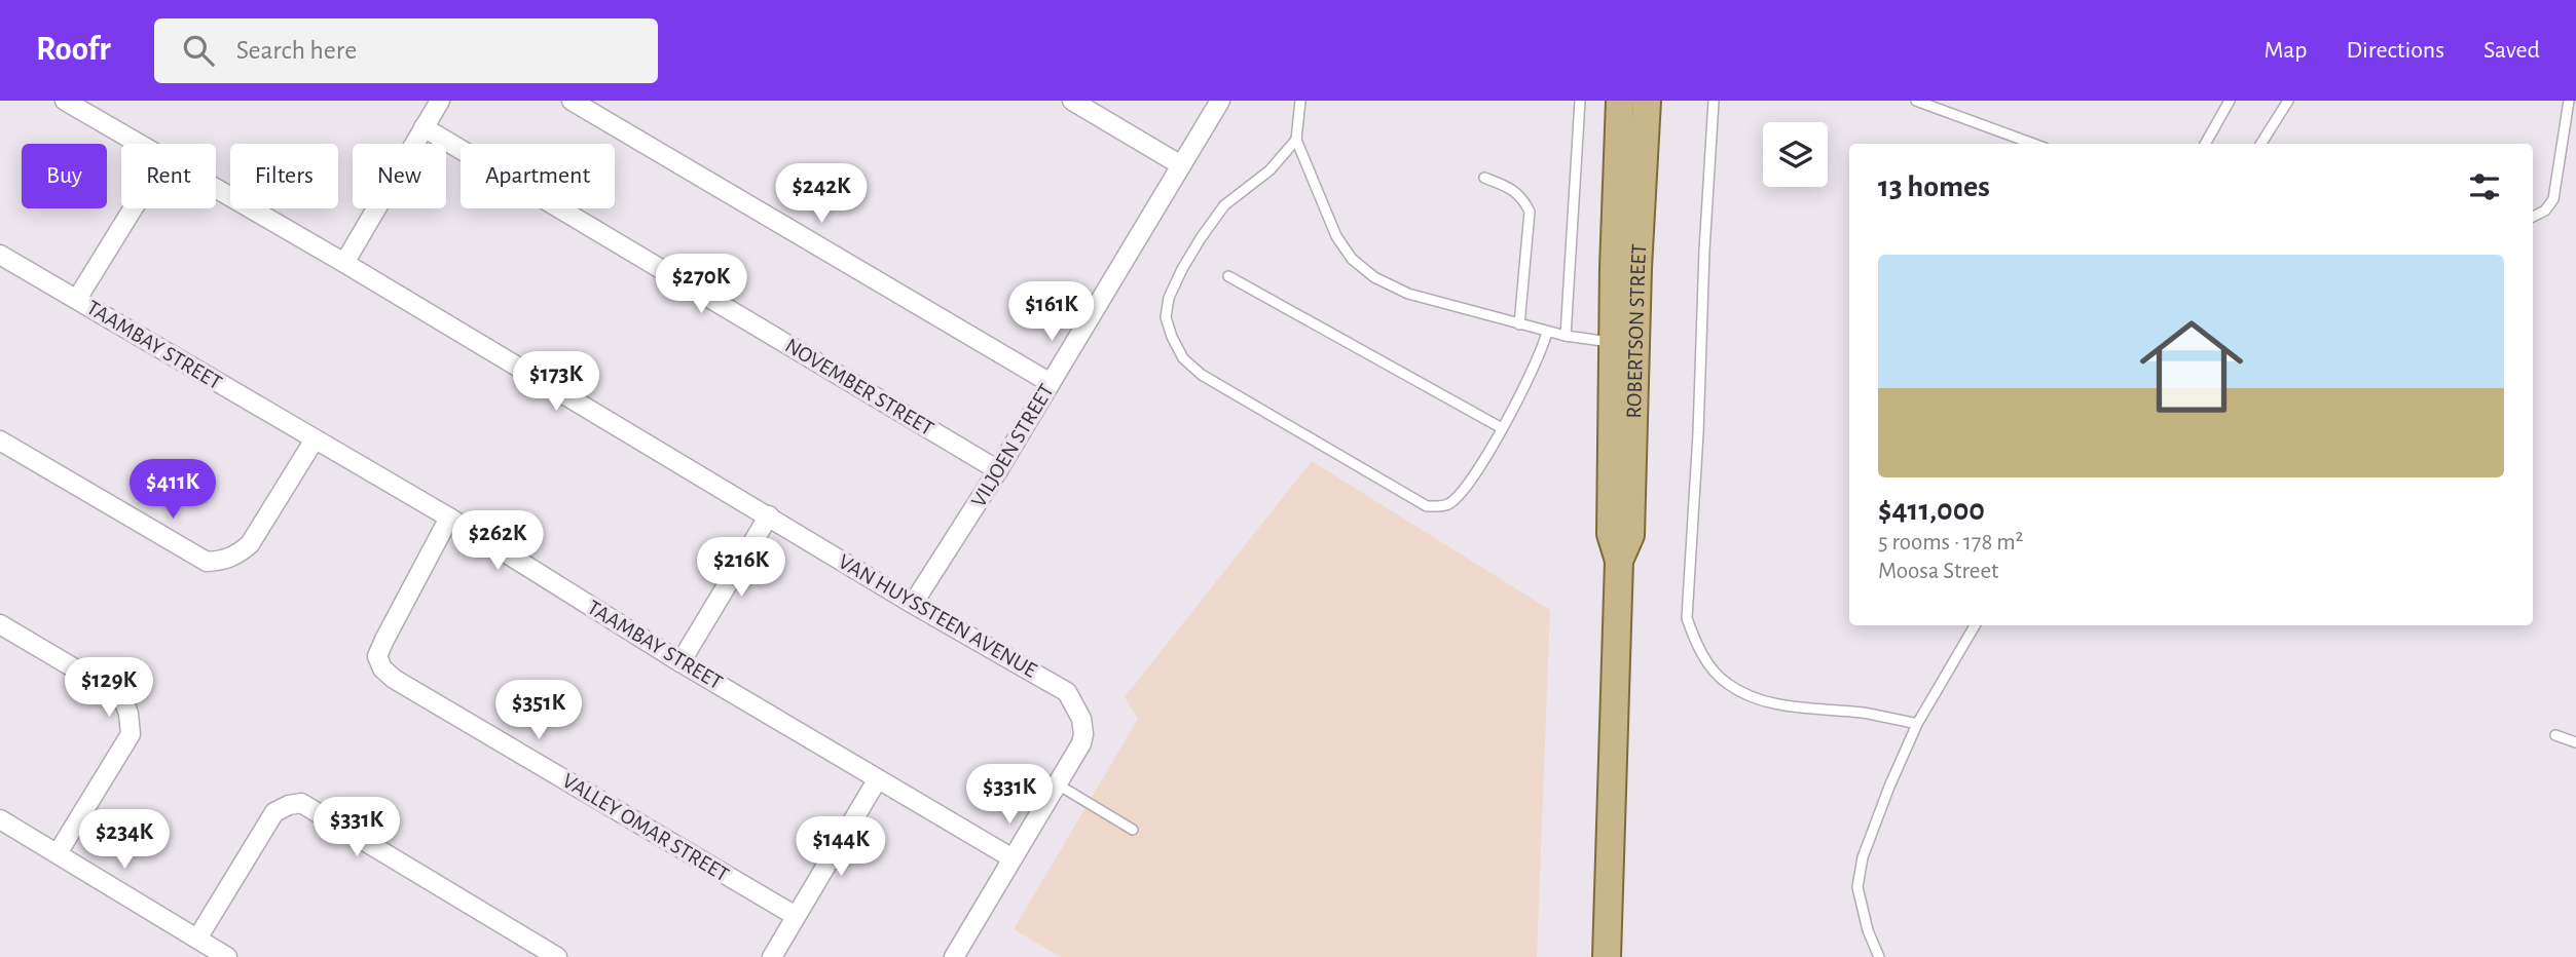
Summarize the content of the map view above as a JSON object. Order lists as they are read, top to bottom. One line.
{"streets":{"main road":["ROBERTSON STREET"],"street":["TAAMBAY STREET","NOVEMBER STREET","VILJOEN STREET","VAN HUYSSTEEN AVENUE","VALLEY OMAR STREET"]},"crossings":[["TAAMBAY STREET","VALLEY OMAR STREET"],["NOVEMBER STREET","VILJOEN STREET"],["VILJOEN STREET","VAN HUYSSTEEN AVENUE"]],"page":{"header":"Roofr","search":"Search here","nav":["Map","Directions","Saved"],"chip":["Buy","Rent","Filters","New","Apartment"],"heading":"13 homes","price":["$242K","$270K","$161K","$173K","$411K","$262K","$216K","$129K","$351K","$331K","$331K","$234K","$144K"],"list":[{"name":"$411,000","note":"5 rooms · 178 m² · Moosa Street"}]}}
